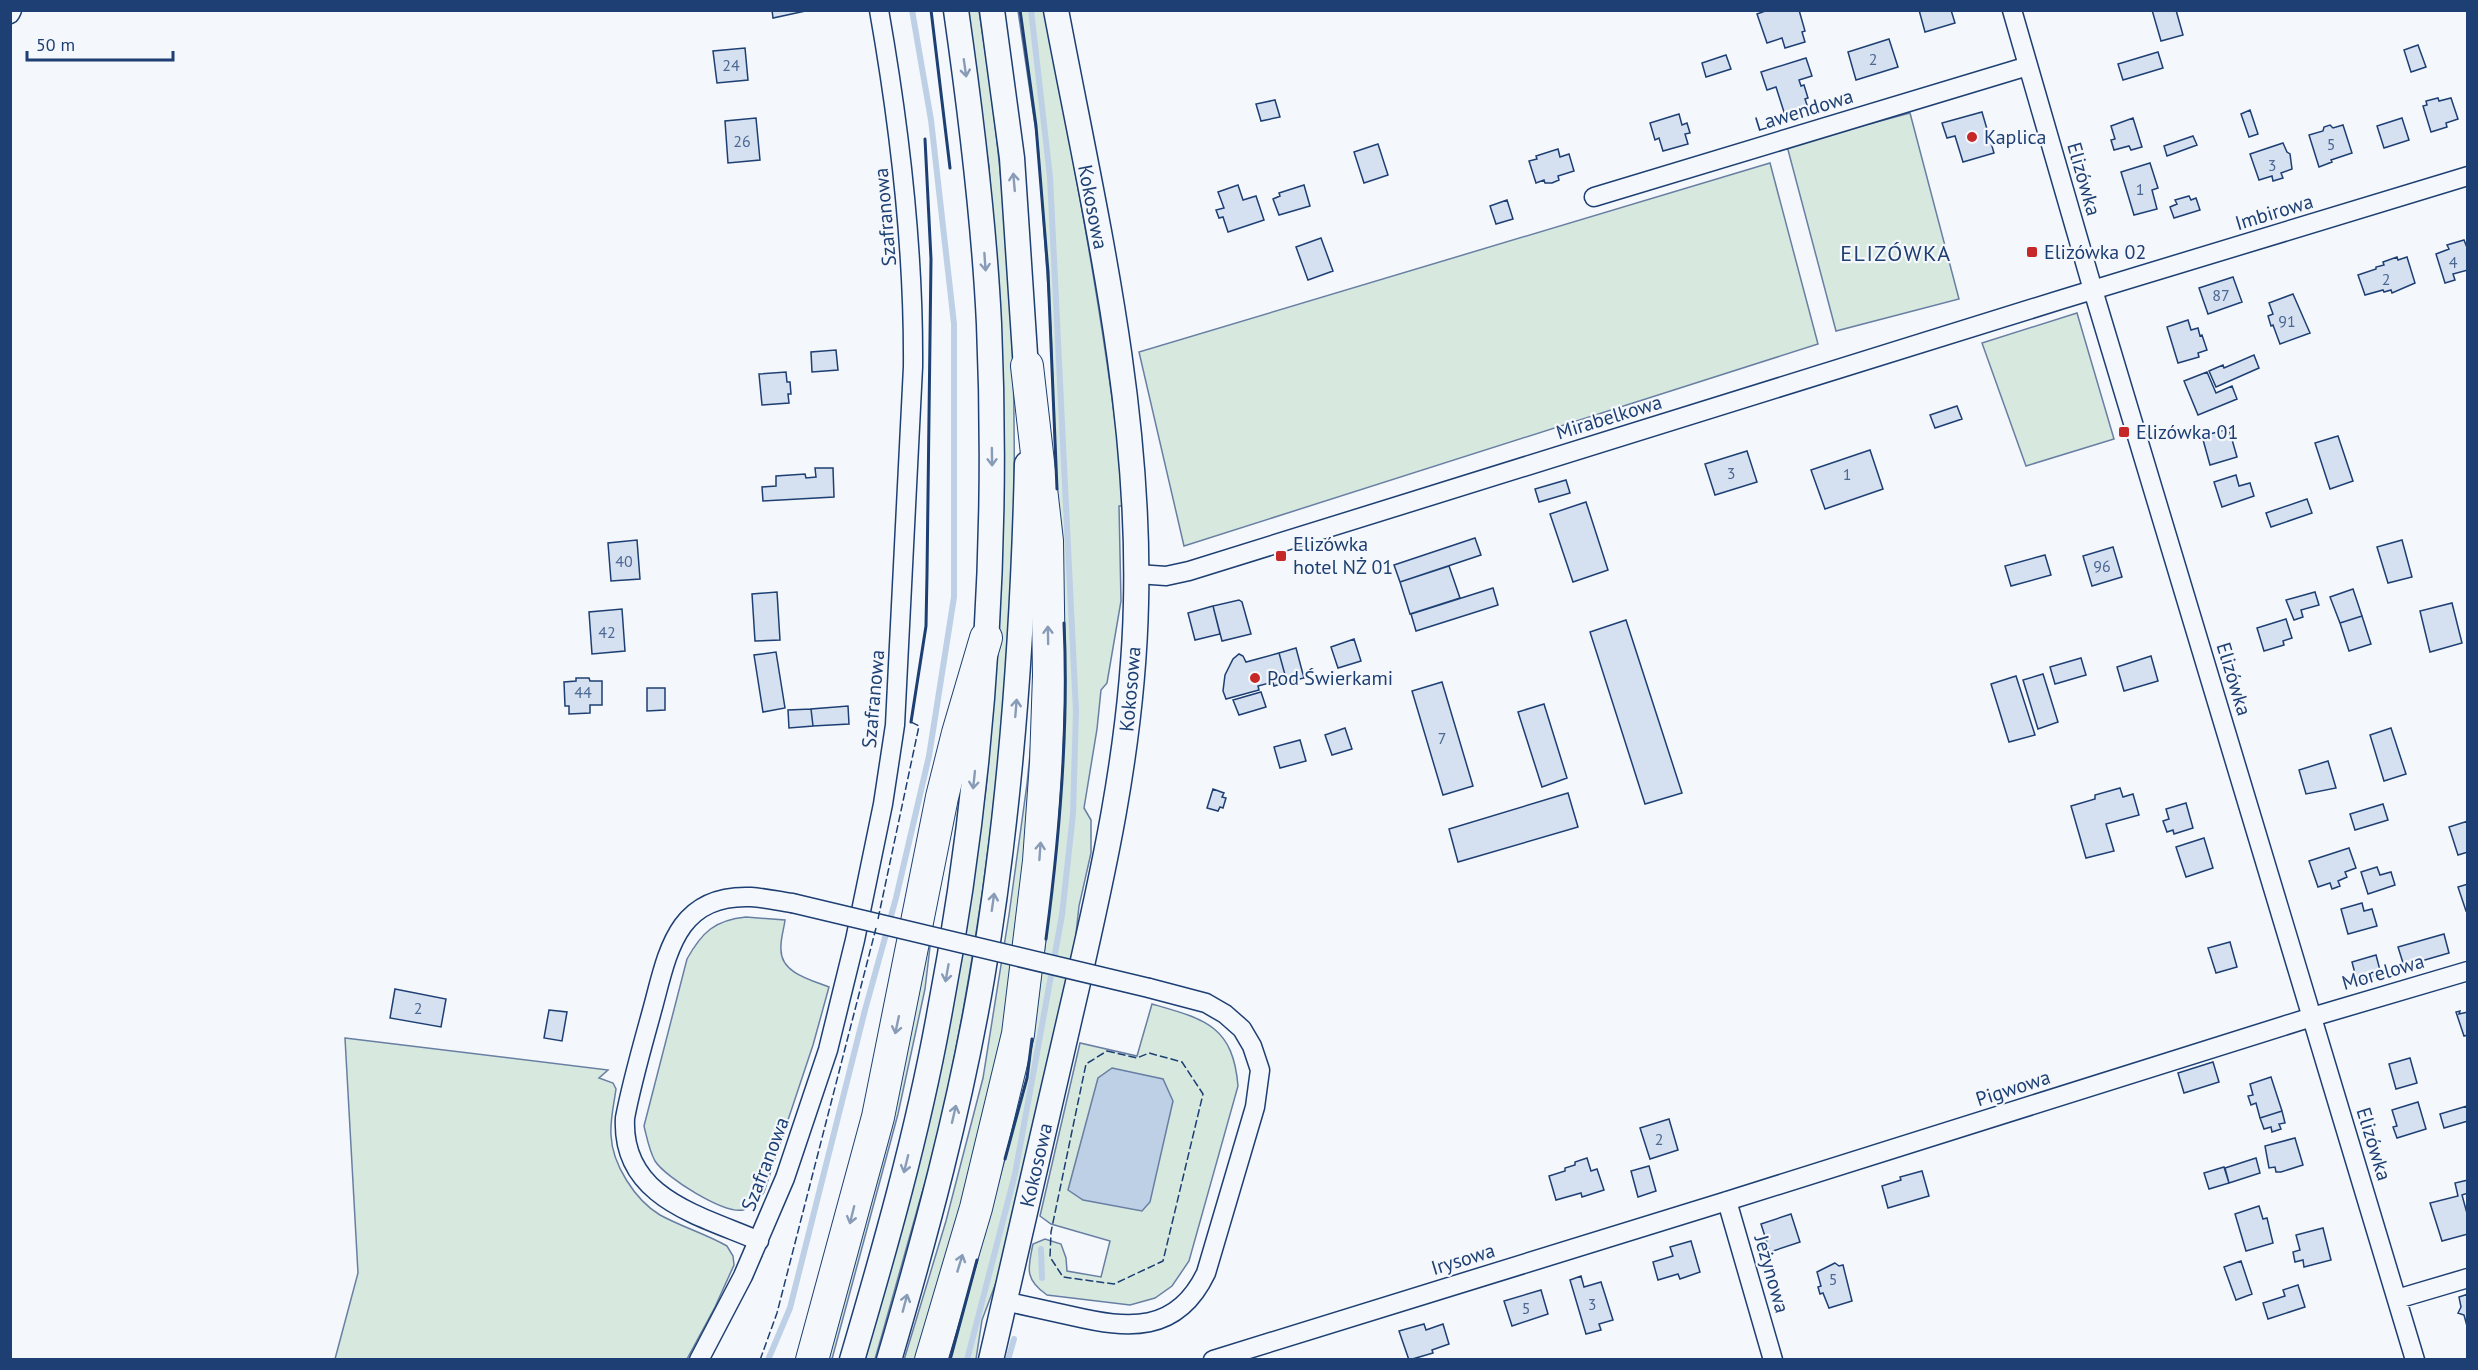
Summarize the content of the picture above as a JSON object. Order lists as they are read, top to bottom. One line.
{"streets":{"main road":["Kokosowa"],"street":["Lawendowa","Elizówka","Imbirowa","Szafranowa","Mirabelkowa","Morelowa","Pigwowa","Irysowa","Jeżynowa"]},"crossings":[["Lawendowa","Elizówka"],["Elizówka","Imbirowa"],["Elizówka","Mirabelkowa"],["Elizówka","Morelowa"],["Elizówka","Pigwowa"],["Kokosowa","Mirabelkowa"],["Imbirowa","Mirabelkowa"],["Morelowa","Pigwowa"],["Pigwowa","Irysowa"],["Pigwowa","Jeżynowa"],["Irysowa","Jeżynowa"]],"districts":["ELIZÓWKA"],"places":{"other":["Kaplica","Pod Świerkami"],"transit":["Elizówka 02","Elizówka 01","Elizówka hotel NŻ 01"]},"house_numbers":["2","24","26","5","3","1","4","2","87","91","3","1","40","96","42","44","7","2","2","5","3","5"],"scale_bar":"50 m"}
